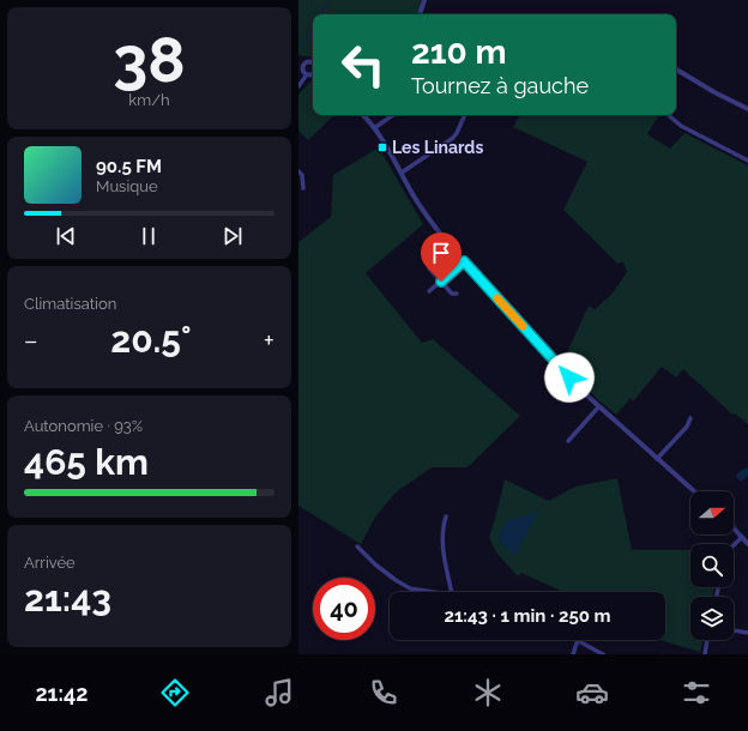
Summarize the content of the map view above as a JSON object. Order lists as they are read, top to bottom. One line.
{"places":{"transit":["Les Linards"]},"north":"right","page":{"tile":[["38","km/h"],"Climatisation",["Autonomie · 93%","465 km"],["Arrivée","21:43"]],"turn":["210 m","Tournez à gauche"],"song":["90.5 FM","Musique"],"heat":["−","20.5°","+"],"limit":"40","trip":"21:43 · 1 min · 250 m","tabs":"21:42"}}
